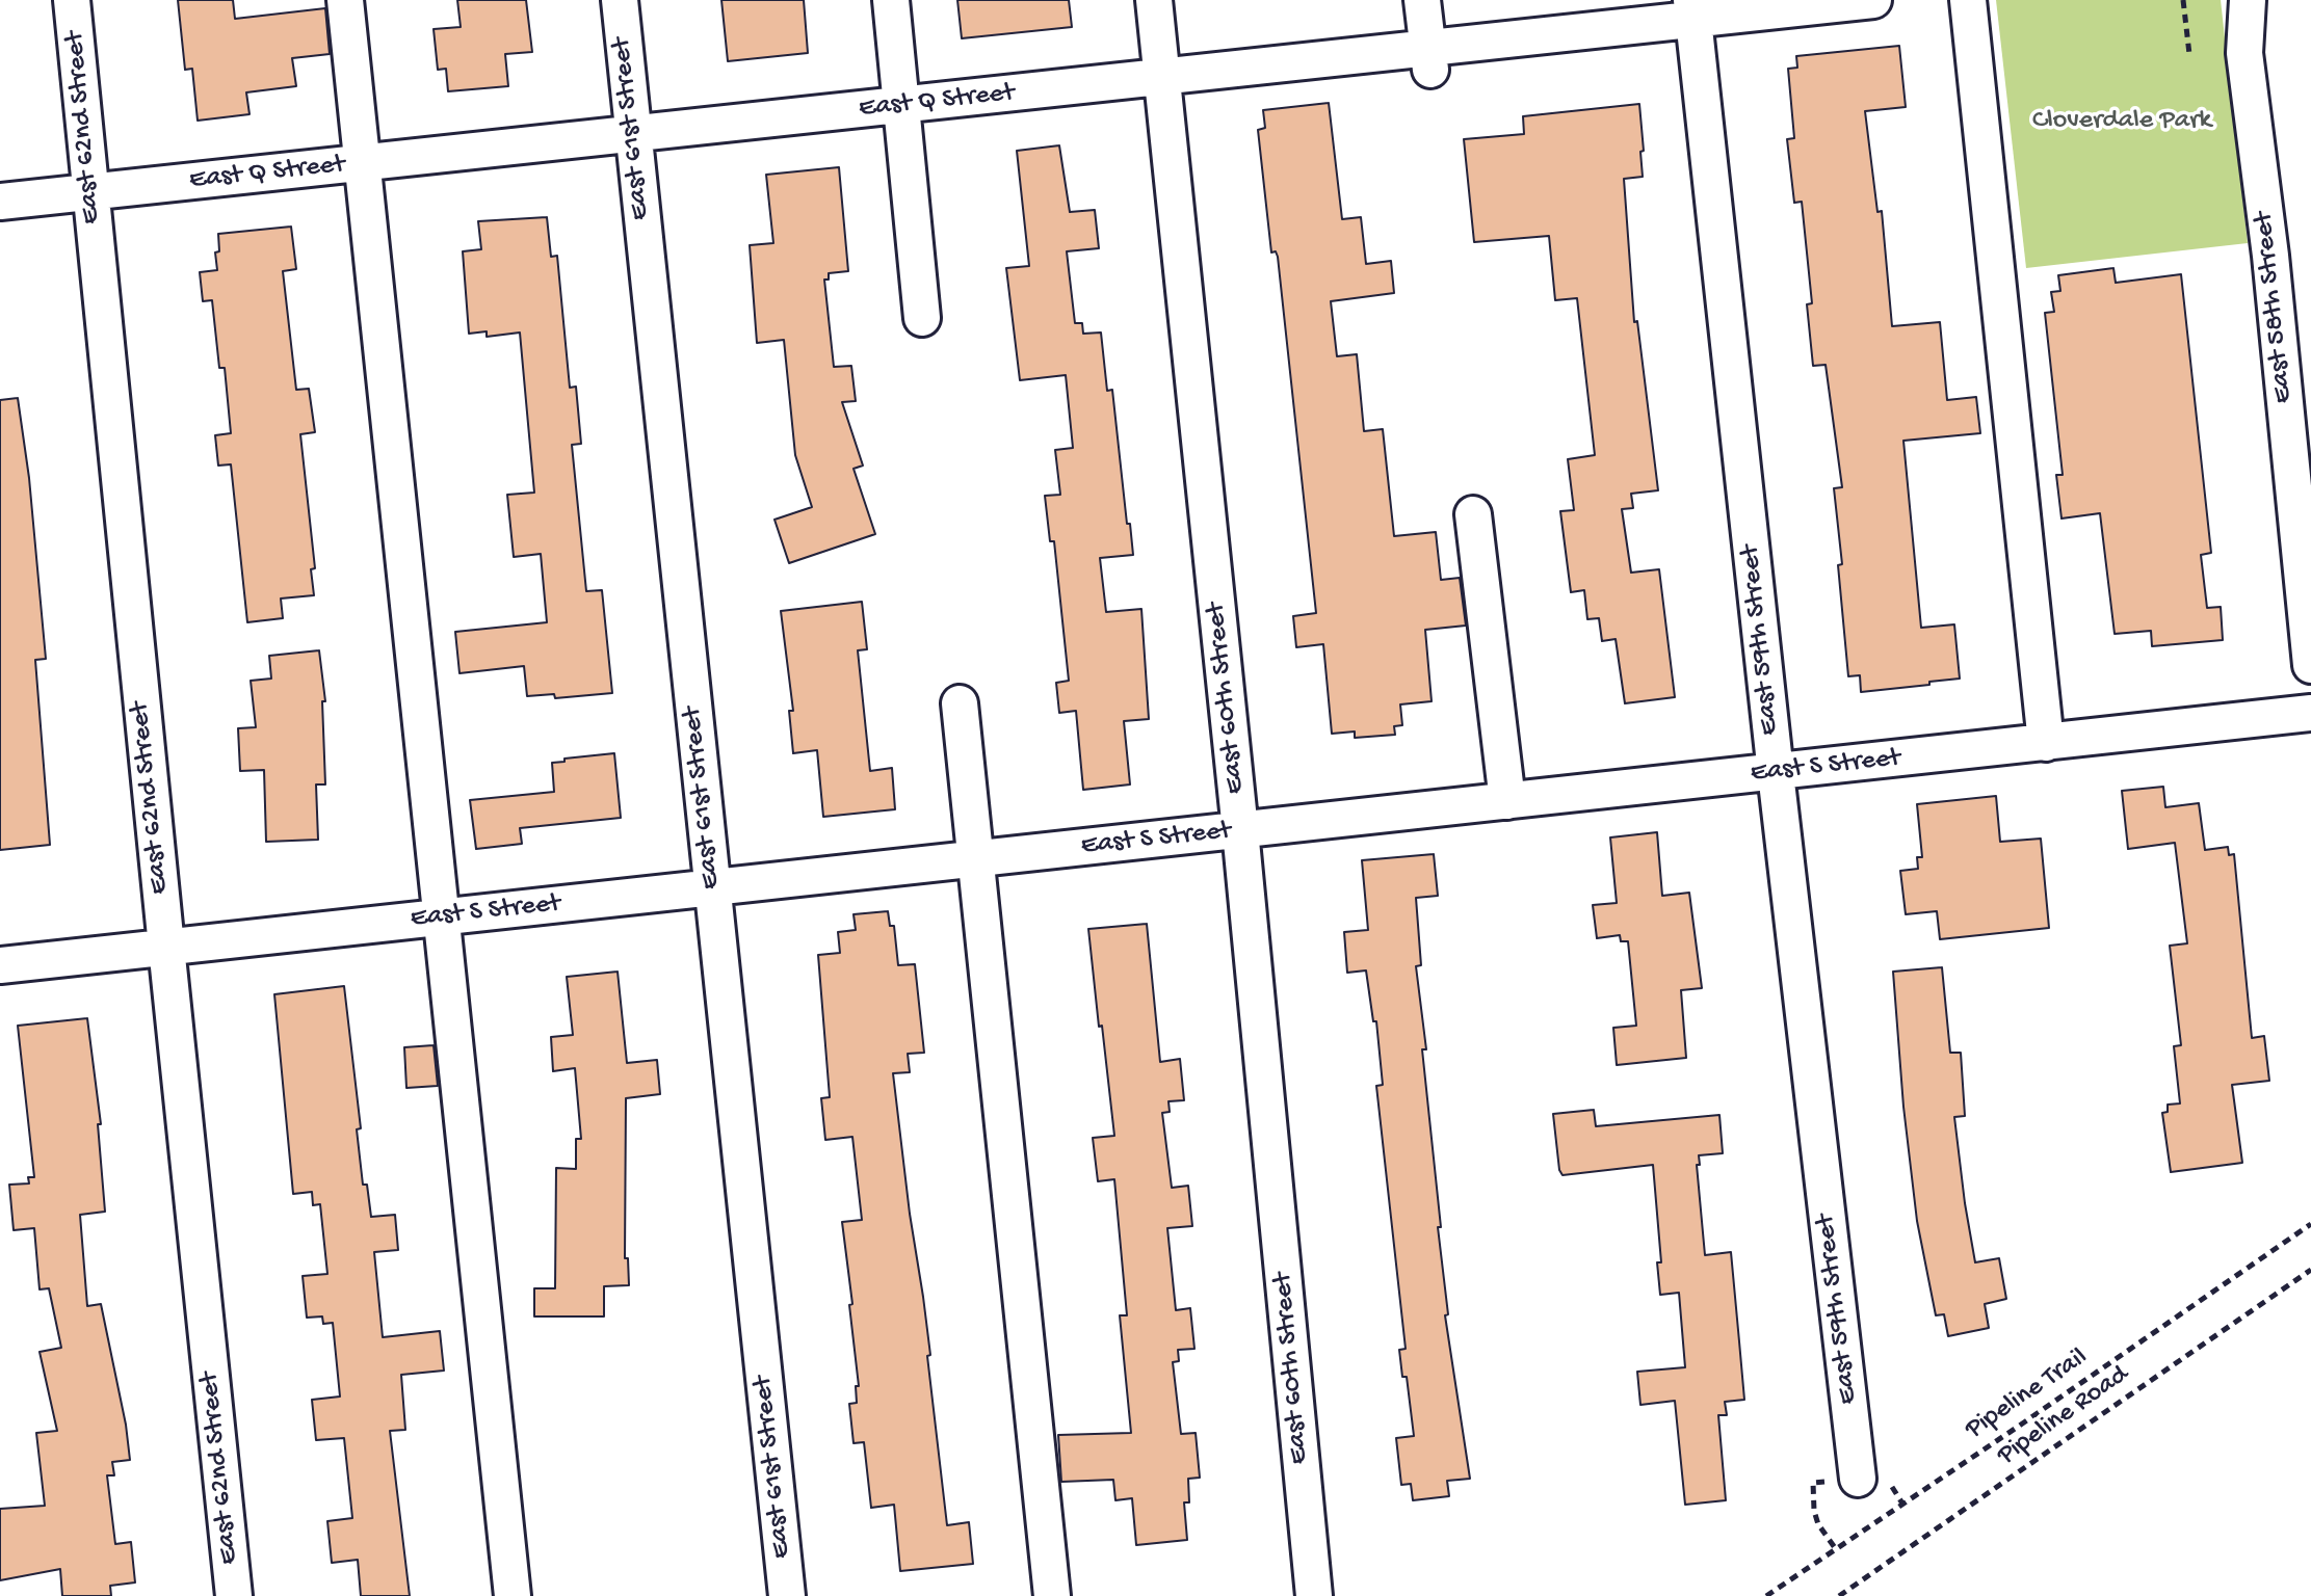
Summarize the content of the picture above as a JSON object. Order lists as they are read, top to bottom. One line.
{"streets":{"street":["East Q Street","East 62nd Street","East 61st Street","East 58th Street","East 59th Street","East 60th Street","East S Street"],"path":["Pipeline Trail","Pipeline Road"]},"crossings":[["East Q Street","East 62nd Street"],["East Q Street","East 61st Street"],["East Q Street","East 59th Street"],["East Q Street","East 60th Street"],["East 62nd Street","East S Street"],["East 61st Street","East S Street"],["East 59th Street","East S Street"],["East 60th Street","East S Street"]],"parks":["Cloverdale Park"]}
